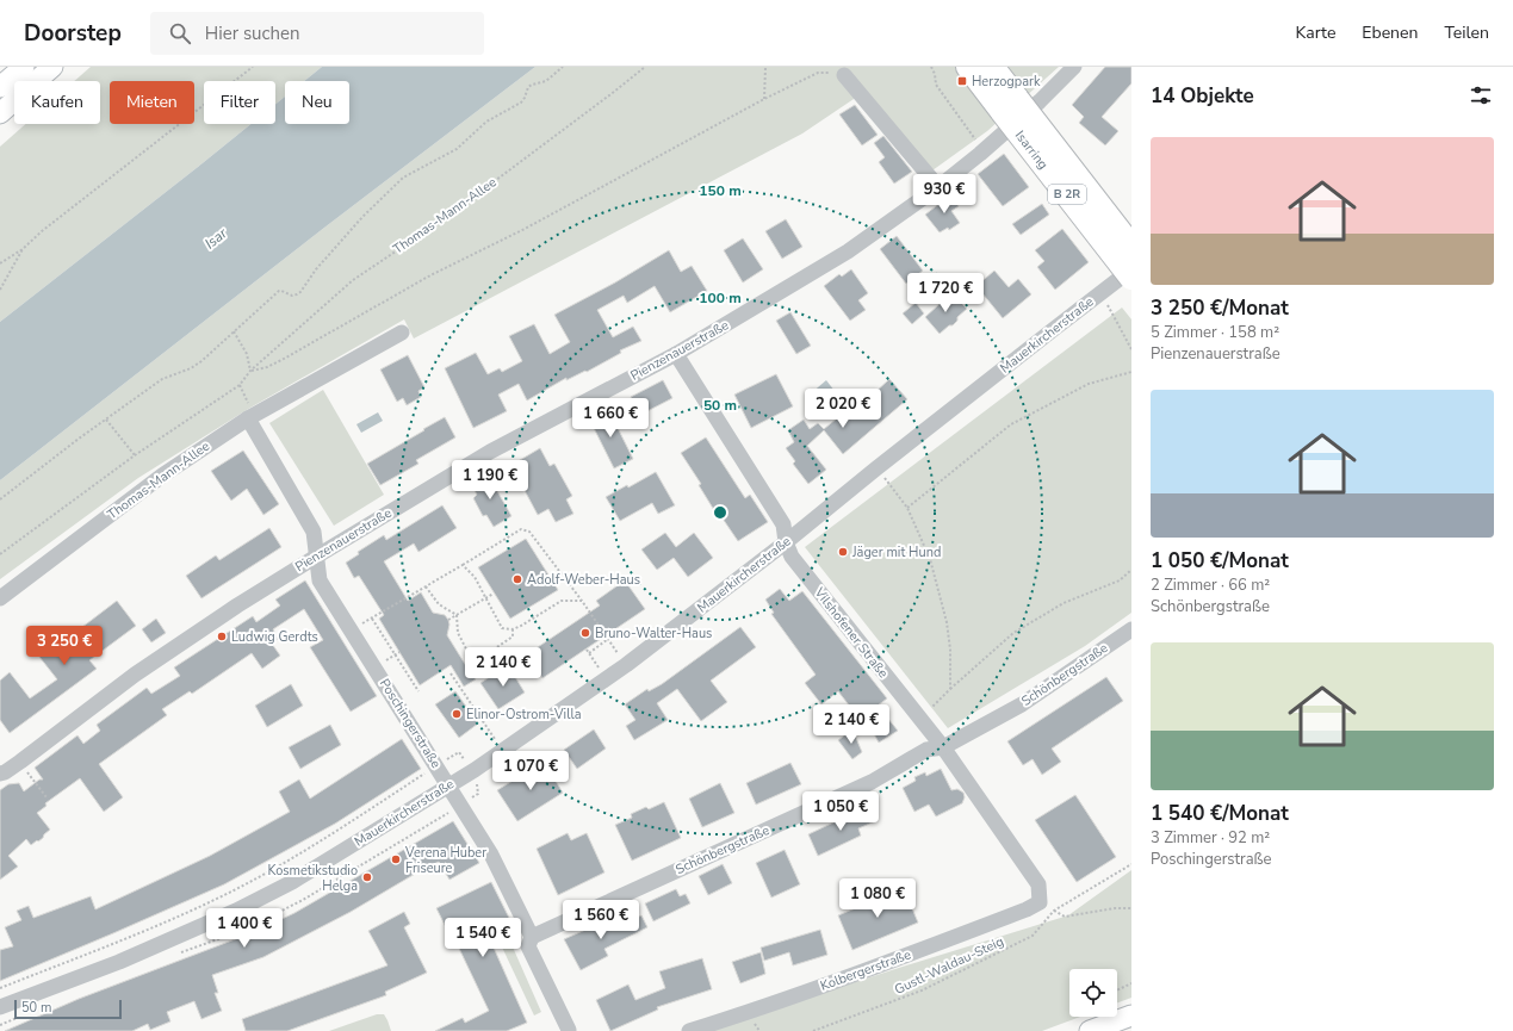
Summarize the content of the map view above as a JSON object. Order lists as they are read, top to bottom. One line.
{"streets":{"highway":["Isarring","B 2R"],"street":["Thomas-Mann-Allee","Mauerkircherstraße","Pienzenauerstraße","Vilshofener Straße","Schönbergstraße","Poschingerstraße","Kolbergerstraße"],"path":["Gustl-Waldau-Steig"]},"crossings":[["Thomas-Mann-Allee","Poschingerstraße"],["Mauerkircherstraße","Vilshofener Straße"],["Mauerkircherstraße","Poschingerstraße"],["Pienzenauerstraße","Vilshofener Straße"],["Pienzenauerstraße","Poschingerstraße"],["Vilshofener Straße","Schönbergstraße"],["Vilshofener Straße","Kolbergerstraße"],["Schönbergstraße","Poschingerstraße"]],"water":["Isar"],"places":{"transit":["Herzogpark"],"other":["Jäger mit Hund","Adolf-Weber-Haus","Bruno-Walter-Haus","Ludwig Gerdts","Elinor-Ostrom-Villa","Verena Huber Friseure","Kosmetikstudio Helga"]},"scale_bar":"50 m","page":{"header":"Doorstep","search":"Hier suchen","nav":["Karte","Ebenen","Teilen"],"heading":"14 Objekte","chip":["Kaufen","Mieten","Filter","Neu"],"list":[{"name":"3 250 €/Monat","note":"5 Zimmer · 158 m² · Pienzenauerstraße"},{"name":"1 050 €/Monat","note":"2 Zimmer · 66 m² · Schönbergstraße"},{"name":"1 540 €/Monat","note":"3 Zimmer · 92 m² · Poschingerstraße"}],"price":["930 €","1 720 €","2 020 €","1 660 €","1 190 €","3 250 €","2 140 €","2 140 €","1 070 €","1 050 €","1 080 €","1 560 €","1 400 €","1 540 €"],"scale":"50 m"},"rings":["150 m","100 m","50 m"]}
